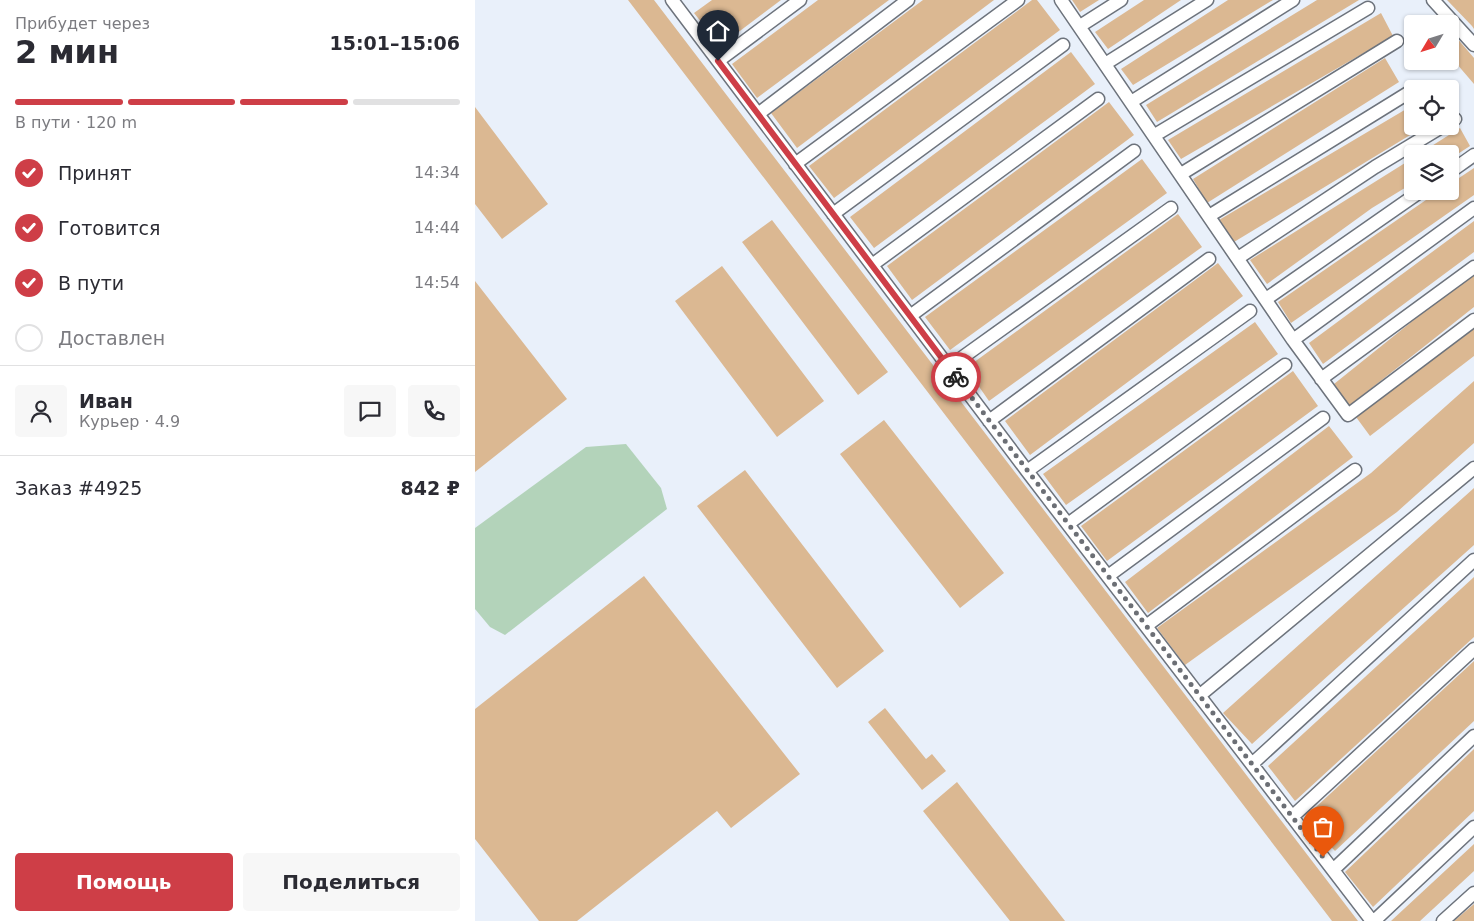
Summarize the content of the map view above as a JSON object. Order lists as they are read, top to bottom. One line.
{"north":"bottom left","page":{"heading":["2 мин","Прибудет через","15:01–15:06"],"panel":["Иван","Курьер · 4.9","Заказ #4925","842 ₽"],"bar":"В пути · 120 m","list":[["Принят","14:34"],["Готовится","14:44"],["В пути","14:54"],"Доставлен"],"buttons":["Помощь","Поделиться"]}}
